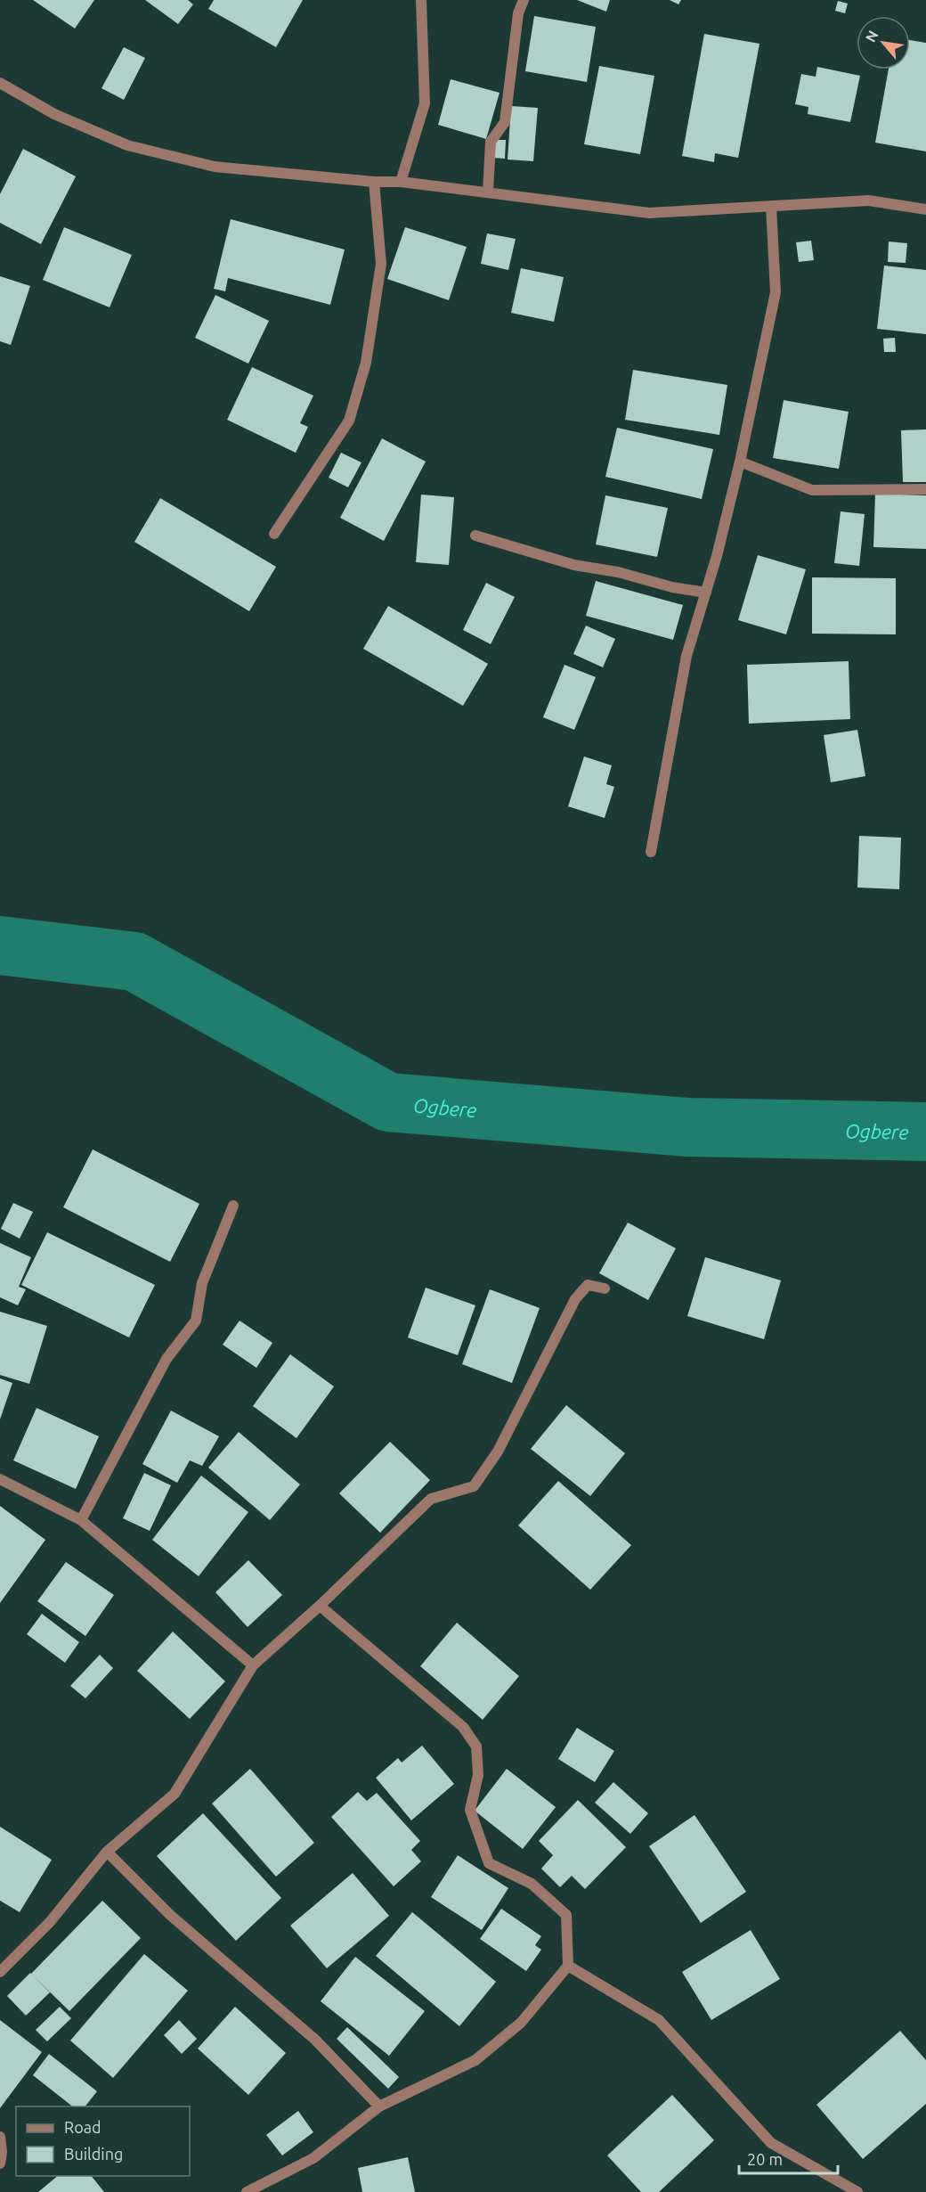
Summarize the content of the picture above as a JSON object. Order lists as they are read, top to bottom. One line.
{"water":["Ogbere"],"legend":["Road","Building"],"scale_bar":"20 m","north":"top left"}
